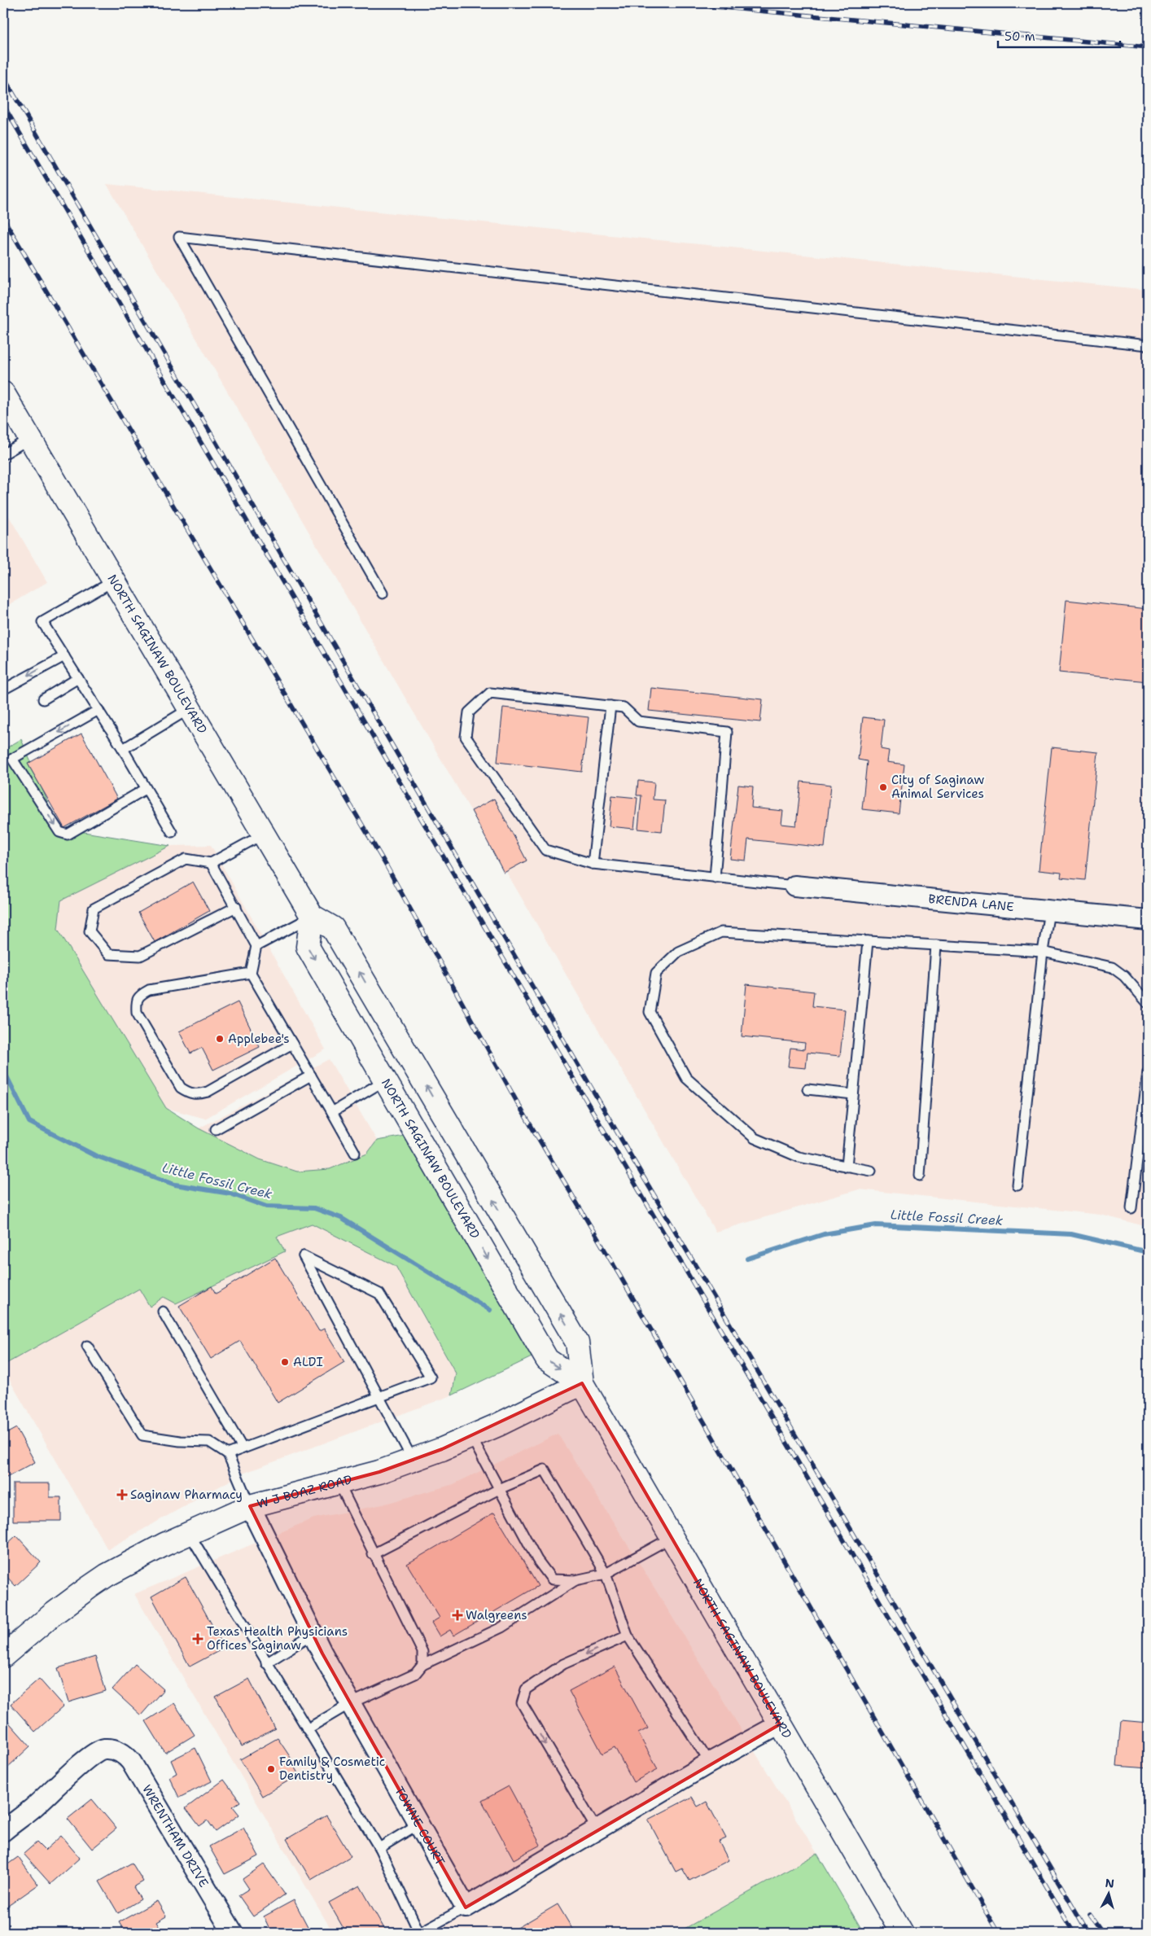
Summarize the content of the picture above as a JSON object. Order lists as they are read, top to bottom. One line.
{"streets":{"main road":["NORTH SAGINAW BOULEVARD","W J BOAZ ROAD"],"street":["BRENDA LANE","TOWNE COURT","WRENTHAM DRIVE"]},"crossings":[["NORTH SAGINAW BOULEVARD","W J BOAZ ROAD"],["W J BOAZ ROAD","TOWNE COURT"]],"water":["Little Fossil Creek"],"places":{"other":["City of Saginaw Animal Services","Applebee's","ALDI","Family & Cosmetic Dentistry"],"health":["Saginaw Pharmacy","Walgreens","Texas Health Physicians Offices Saginaw"]},"scale_bar":"50 m","north":"top"}
